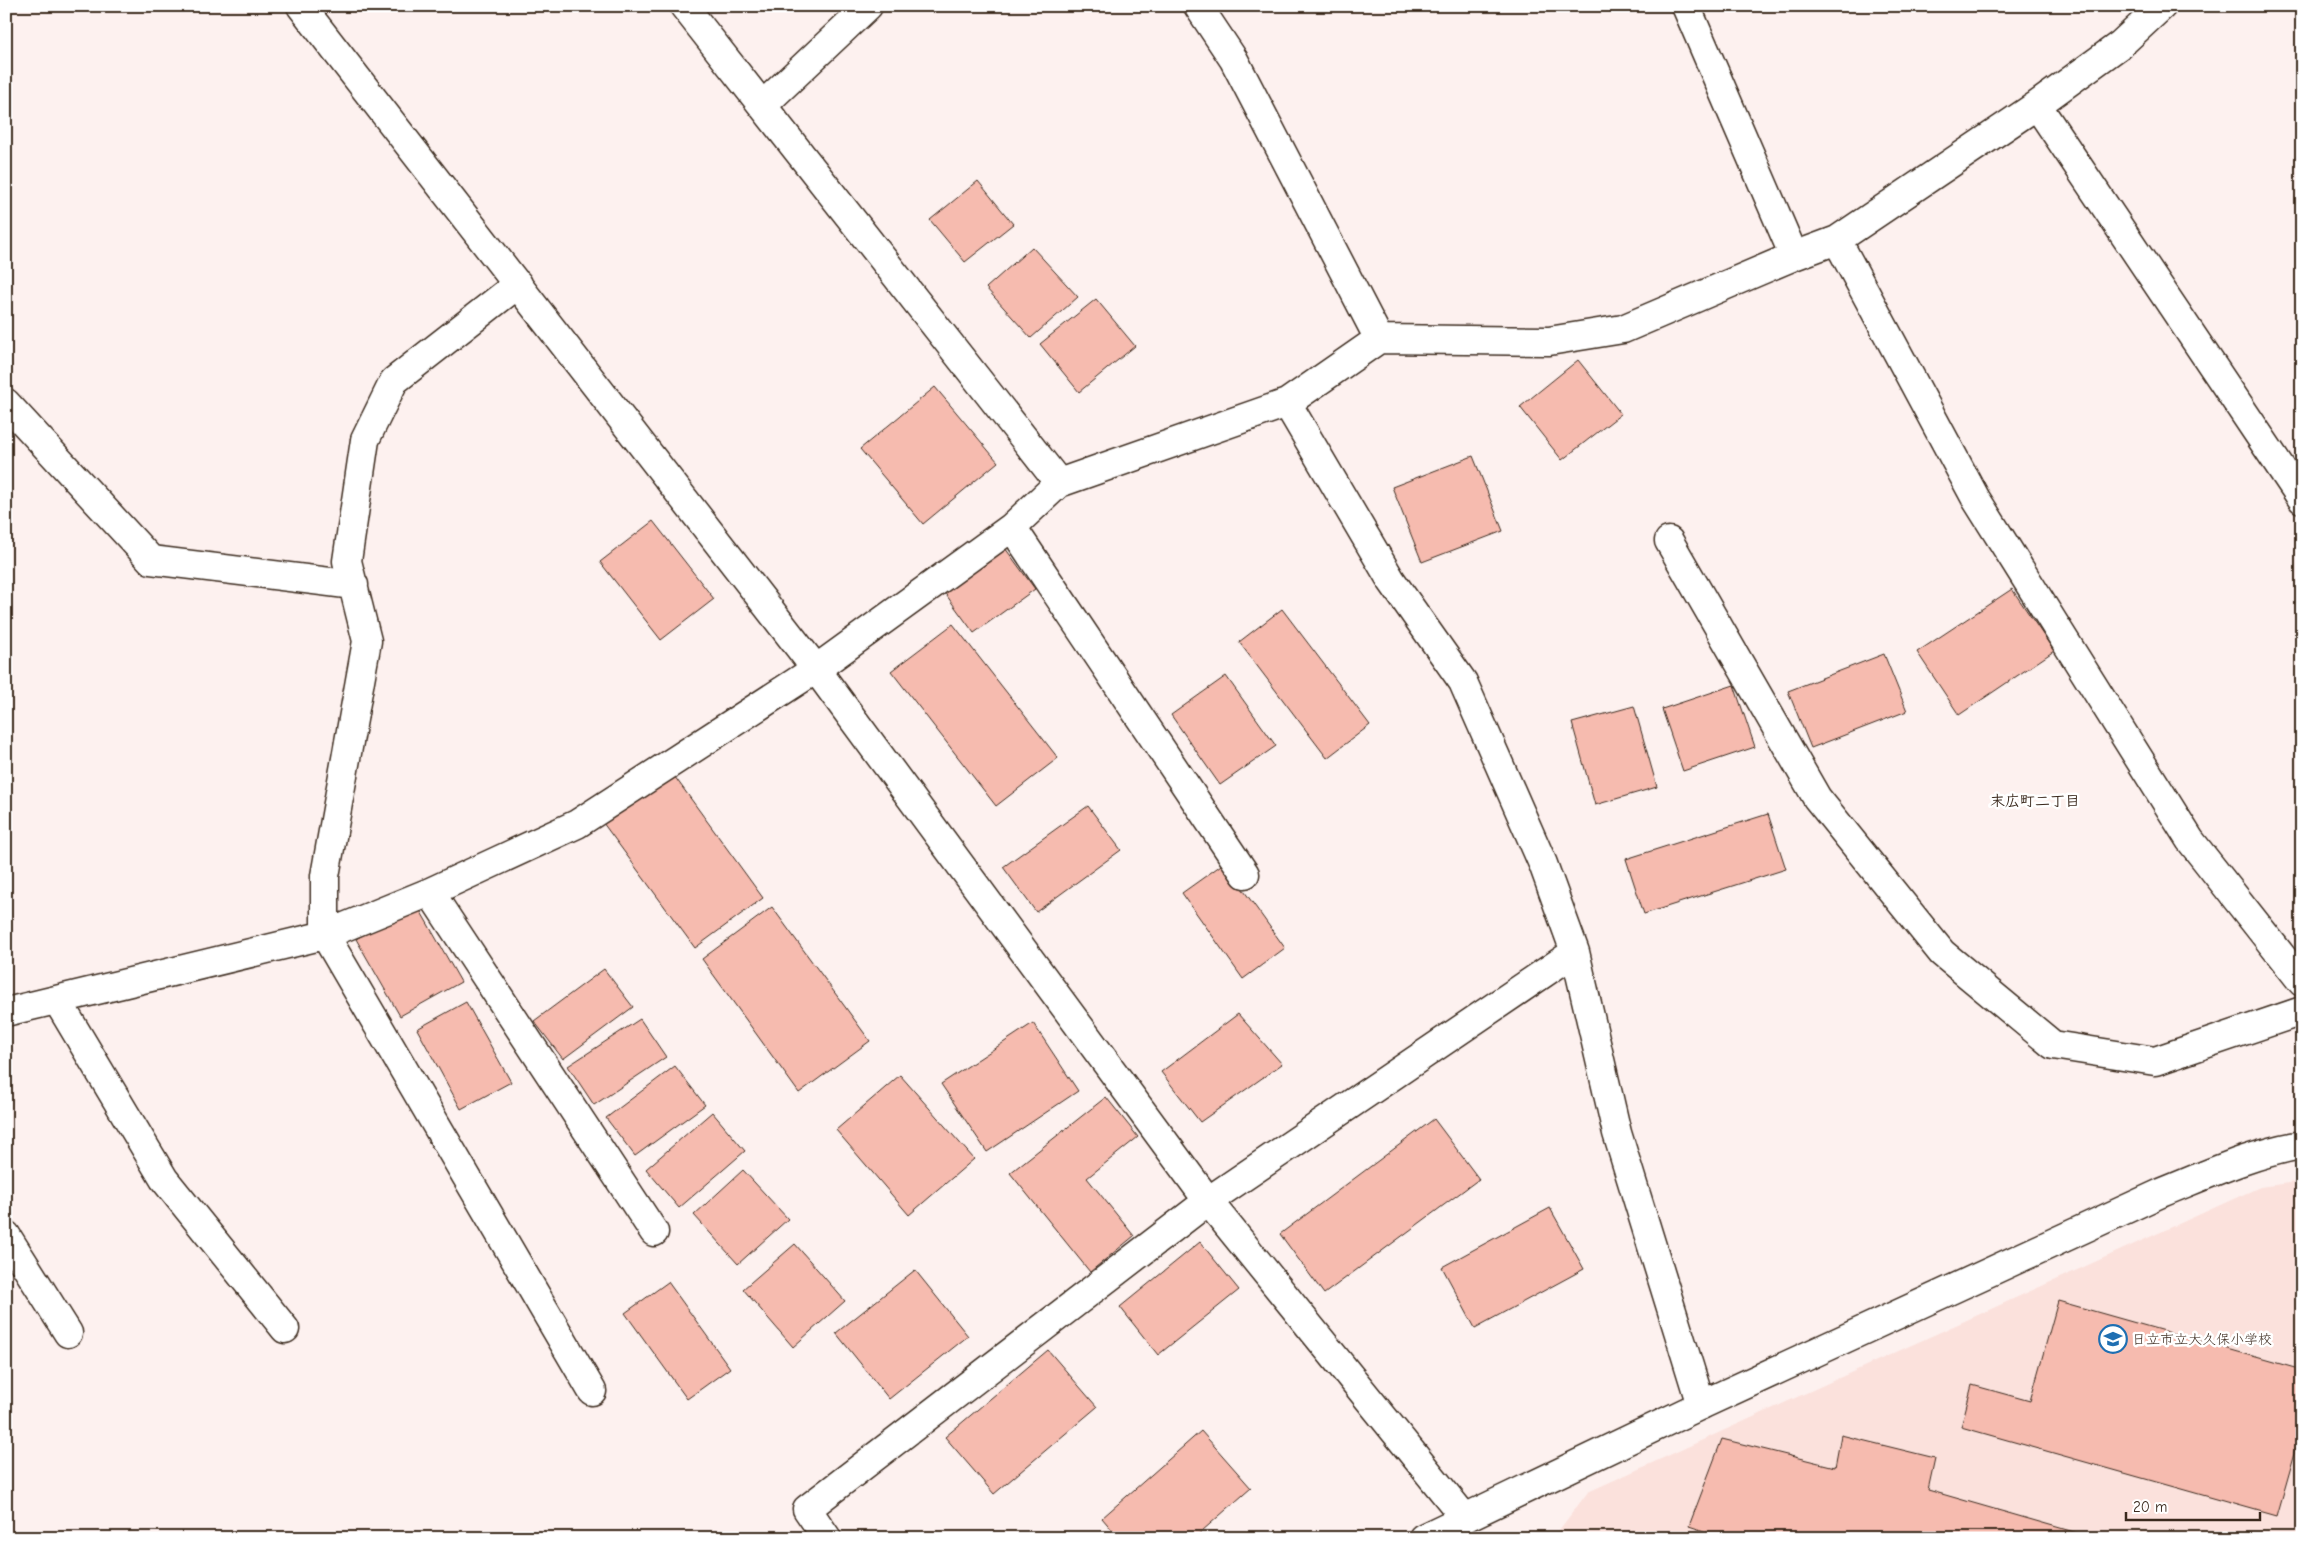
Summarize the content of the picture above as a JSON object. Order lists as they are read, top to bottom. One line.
{"districts":["末広町二丁目"],"places":{"school or university":["日立市立大久保小学校"]},"scale_bar":"20 m"}
